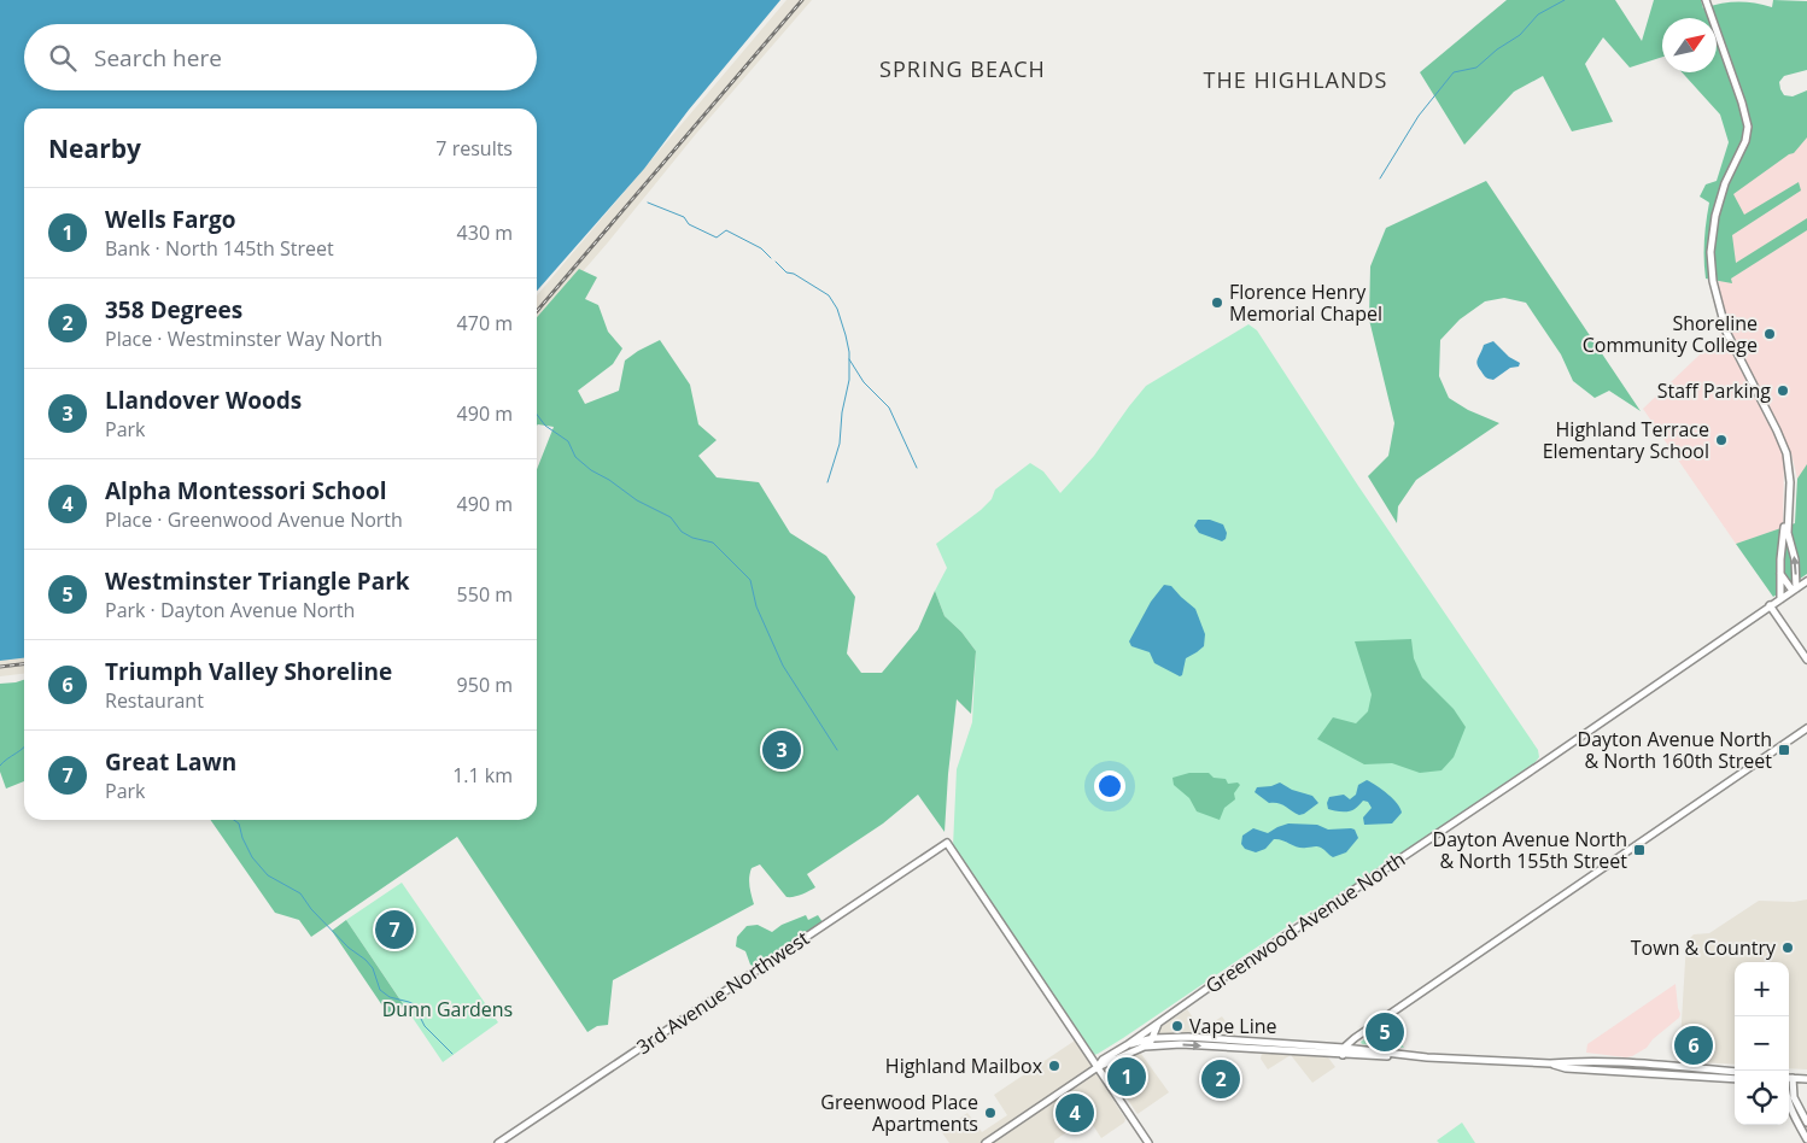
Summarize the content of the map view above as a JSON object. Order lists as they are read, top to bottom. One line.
{"streets":{"street":["Greenwood Avenue North","3rd Avenue Northwest"]},"crossings":[["Greenwood Avenue North","3rd Avenue Northwest"]],"districts":["SPRING BEACH","THE HIGHLANDS"],"parks":["Dunn Gardens"],"places":{"other":["Florence Henry Memorial Chapel","Shoreline Community College","Staff Parking","Highland Terrace Elementary School","Town & Country","Vape Line","Highland Mailbox","Greenwood Place Apartments"],"transit":["Dayton Avenue North & North 160th Street","Dayton Avenue North & North 155th Street"]},"north":"top right","page":{"search":"Search here","heading":["Nearby","7 results"],"list":[{"mark":"1","name":"Wells Fargo","note":"Bank · North 145th Street","value":"430 m"},{"mark":"2","name":"358 Degrees","note":"Place · Westminster Way North","value":"470 m"},{"mark":"3","name":"Llandover Woods","note":"Park","value":"490 m"},{"mark":"4","name":"Alpha Montessori School","note":"Place · Greenwood Avenue North","value":"490 m"},{"mark":"5","name":"Westminster Triangle Park","note":"Park · Dayton Avenue North","value":"550 m"},{"mark":"6","name":"Triumph Valley Shoreline","note":"Restaurant","value":"950 m"},{"mark":"7","name":"Great Lawn","note":"Park","value":"1.1 km"}],"pins":["3","7","5","6","1","2","4"],"map_buttons":["+","−"]}}
